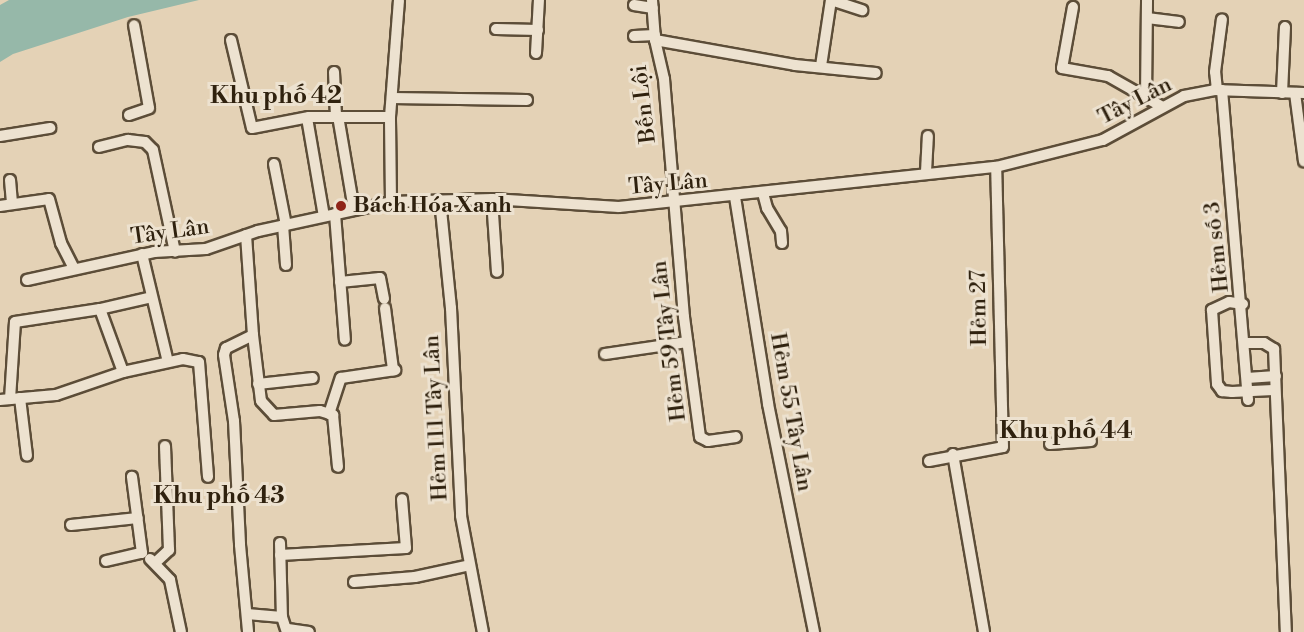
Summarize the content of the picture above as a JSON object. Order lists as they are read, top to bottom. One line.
{"streets":{"street":["Tây Lân","Bến Lội","Hẻm số 3","Hẻm 27","Hẻm 59 Tây Lân","Hẻm 55 Tây Lân","Hẻm 111 Tây Lân"]},"crossings":[["Tây Lân","Bến Lội"],["Tây Lân","Hẻm số 3"],["Tây Lân","Hẻm 27"],["Tây Lân","Hẻm 59 Tây Lân"],["Tây Lân","Hẻm 55 Tây Lân"],["Tây Lân","Hẻm 111 Tây Lân"],["Bến Lội","Hẻm 59 Tây Lân"]],"districts":["Khu phố 42","Khu phố 44","Khu phố 43"],"places":["Bách Hóa Xanh"]}
